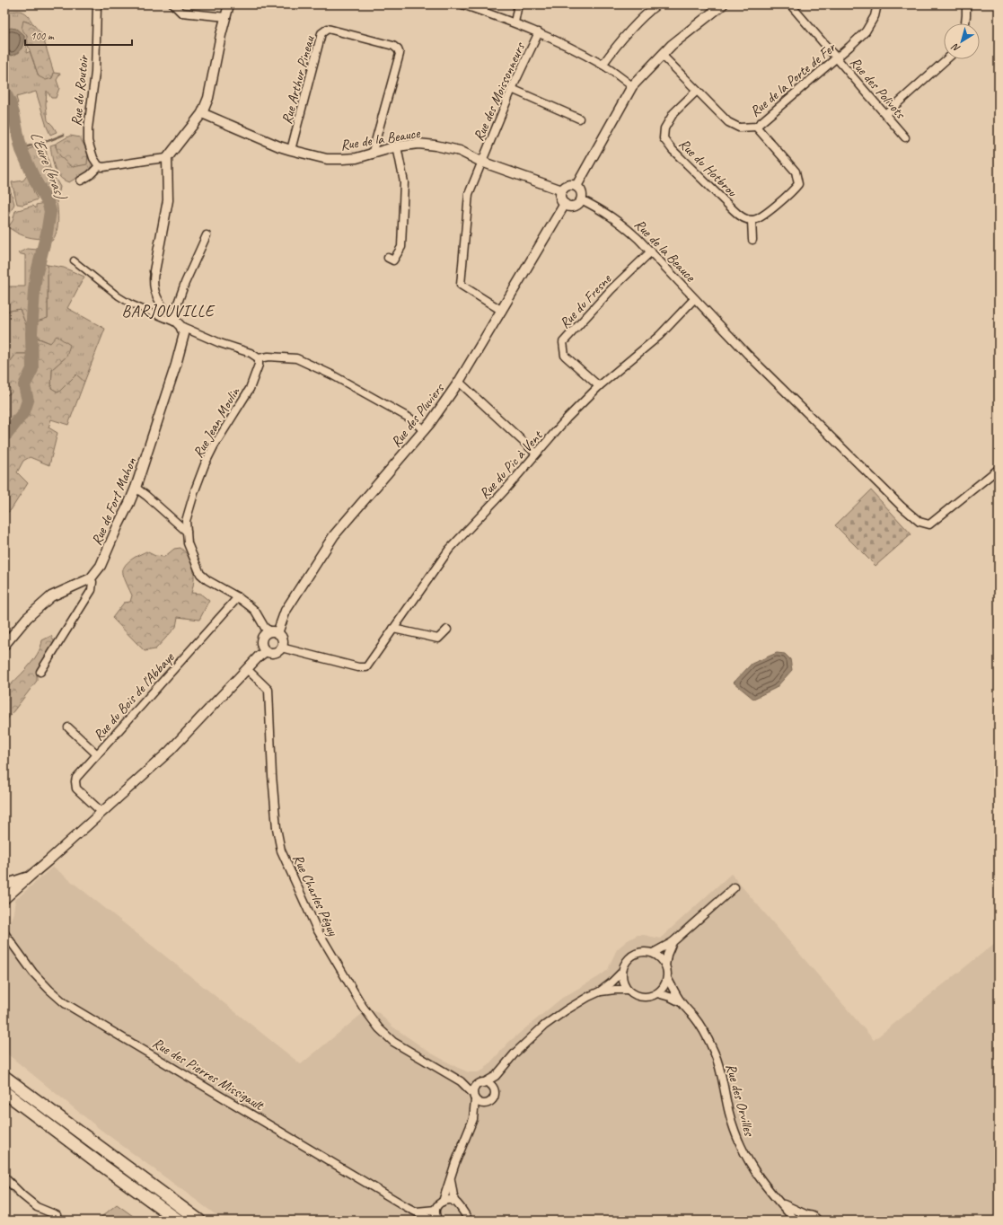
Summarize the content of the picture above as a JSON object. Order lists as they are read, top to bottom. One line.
{"streets":{"street":["Rue de la Porte de Fer","Rue Arthur Pineau","Rue des Polivots","Rue du Routoir","Rue des Moissonneurs","Rue de la Beauce","Rue du Hotbrou","Rue du Fresne","Rue des Pluviers","Rue Jean Moulin","Rue du Pic à Vent","Rue de Fort Mahon","Rue du Bois de l'Abbaye","Rue Charles Péguy","Rue des Pierres Missigault","Rue des Orvilles"]},"crossings":[["Rue de la Porte de Fer","Rue des Polivots"],["Rue de la Porte de Fer","Rue du Hotbrou"],["Rue Arthur Pineau","Rue de la Beauce"],["Rue des Moissonneurs","Rue de la Beauce"],["Rue des Moissonneurs","Rue des Pluviers"],["Rue de la Beauce","Rue du Fresne"],["Rue de la Beauce","Rue des Pluviers"],["Rue de la Beauce","Rue du Pic à Vent"],["Rue du Fresne","Rue du Pic à Vent"],["Rue des Pluviers","Rue Jean Moulin"],["Rue des Pluviers","Rue du Pic à Vent"],["Rue Jean Moulin","Rue du Pic à Vent"],["Rue Jean Moulin","Rue du Bois de l'Abbaye"]],"districts":["BARJOUVILLE"],"water":["L'Eure (bras)"],"scale_bar":"100 m","north":"bottom left"}
